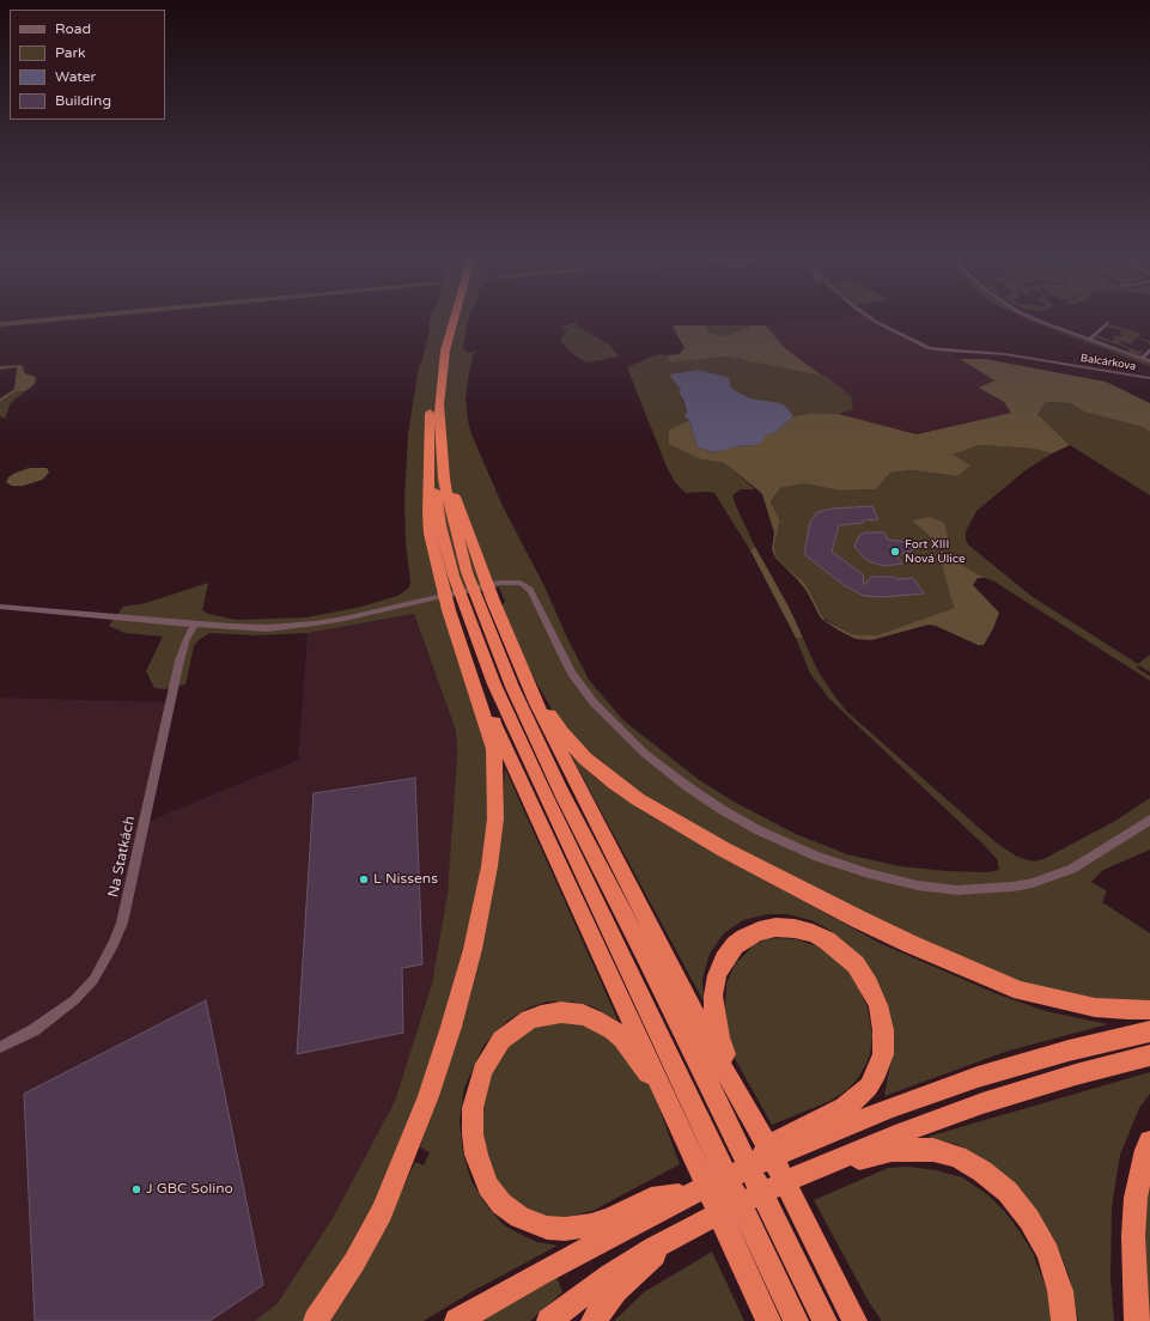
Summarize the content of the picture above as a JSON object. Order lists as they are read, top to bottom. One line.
{"streets":{"street":["Balcárkova","Na Statkách"]},"places":["Fort XIII Nová Ulice","L Nissens","J GBC Solino"],"legend":["Road","Park","Water","Building"]}
